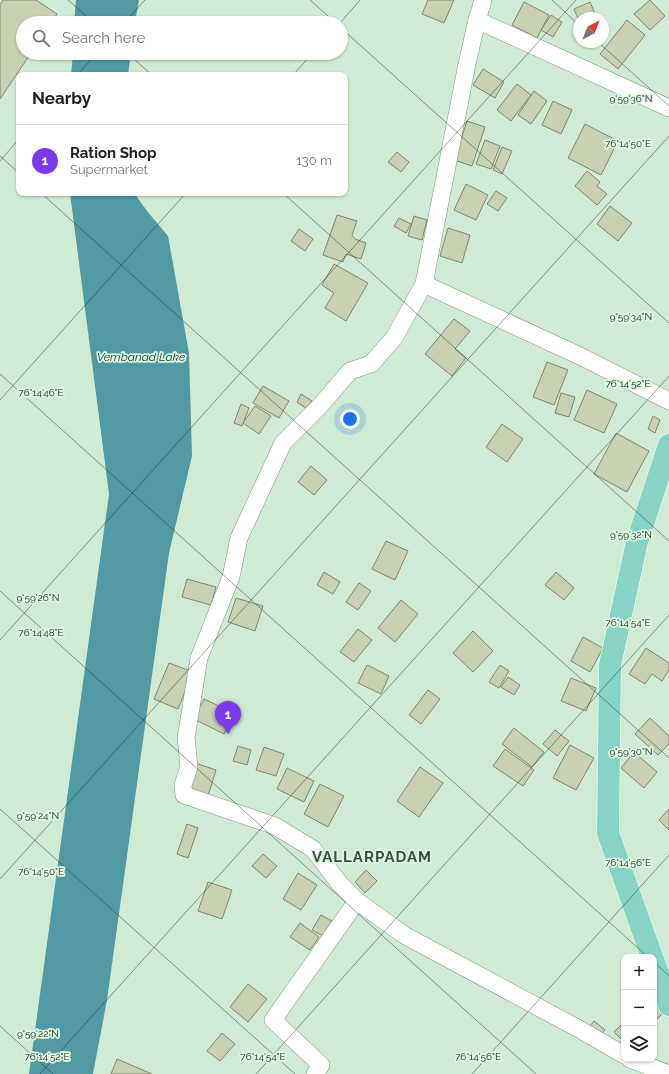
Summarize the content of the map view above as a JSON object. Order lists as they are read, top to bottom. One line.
{"districts":["VALLARPADAM"],"water":["Vembanad Lake"],"north":"top right","page":{"search":"Search here","heading":"Nearby","list":[{"mark":"1","name":"Ration Shop","note":"Supermarket","value":"130 m"}],"pins":"1","map_buttons":["+","−"]},"coordinates":["9°59'36\"N","76°14'50\"E","9°59'34\"N","76°14'52\"E","76°14'46\"E","9°59'32\"N","9°59'26\"N","76°14'54\"E","76°14'48\"E","9°59'30\"N","9°59'24\"N","76°14'56\"E","9°59'22\"N"]}
